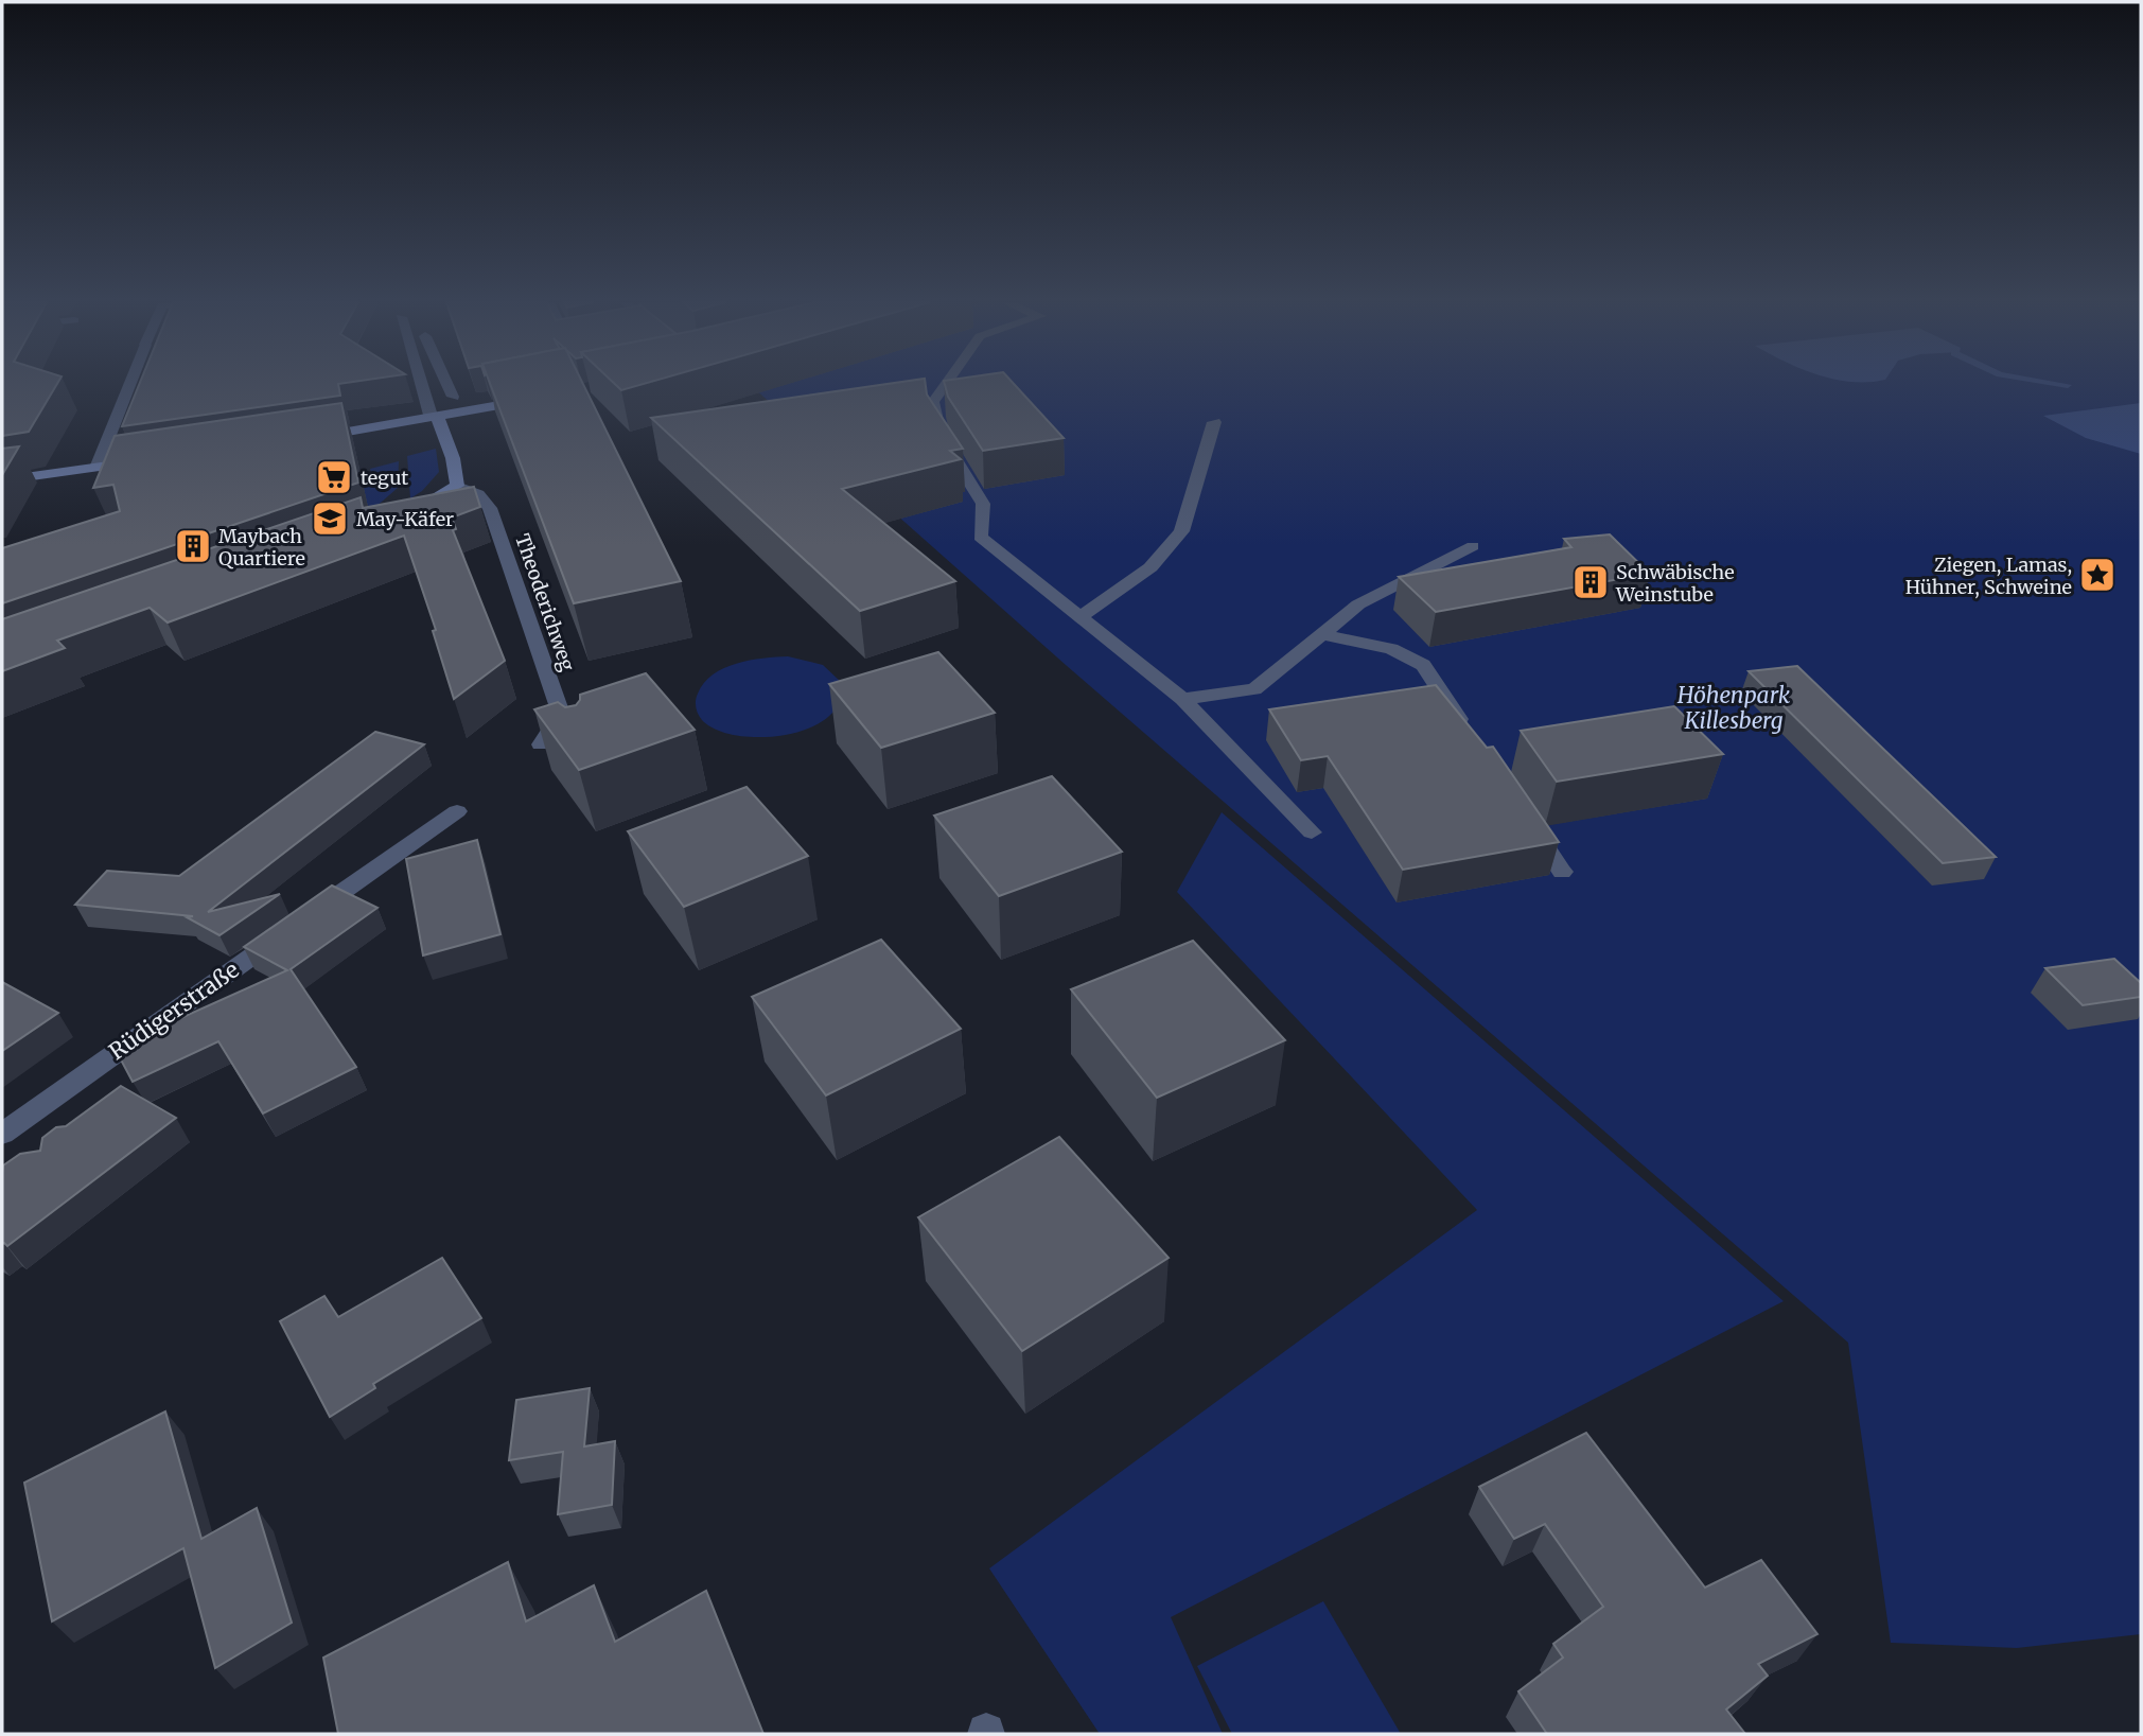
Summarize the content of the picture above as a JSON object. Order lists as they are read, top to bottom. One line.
{"streets":{"street":["Theoderichweg","Rüdigerstraße"]},"parks":["Höhenpark Killesberg"],"places":{"supermarket":["tegut"],"school or university":["May-Käfer"],"building":["Maybach Quartiere","Schwäbische Weinstube"],"place":["Ziegen, Lamas, Hühner, Schweine"]}}
